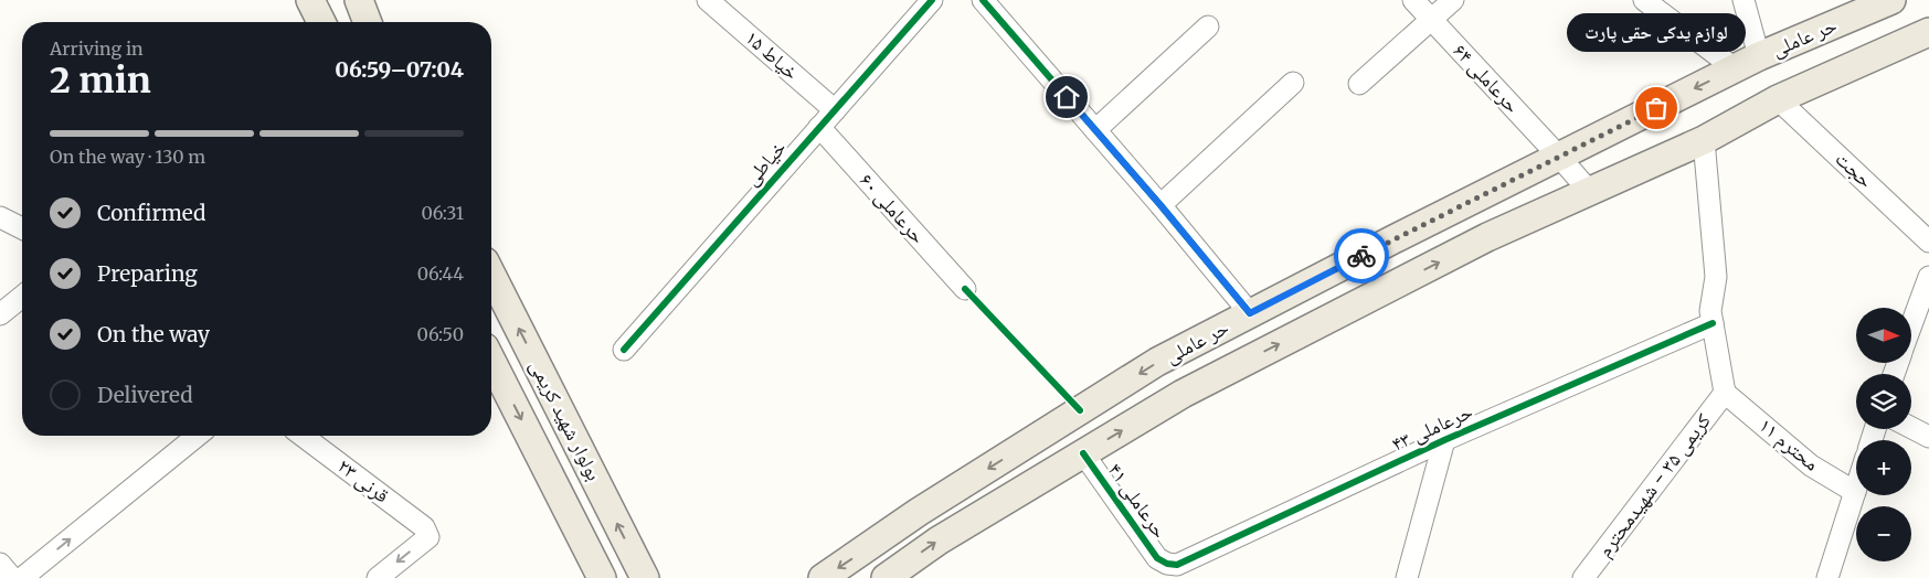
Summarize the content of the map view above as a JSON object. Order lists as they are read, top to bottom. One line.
{"streets":{"main road":["حر عاملی","بولوار شهید کریمی"],"street":["خیاط ۱۵","حرعاملی ۶۴","خیاطی","حجت","حرعاملی ۶۰","حرعاملی ۴۳","محترم ۱۱","قرنی ۲۳","کریمی ۳۵ - شهیدمحترم","حرعاملی ۴۱"]},"crossings":[["حر عاملی","حرعاملی ۶۴"],["حر عاملی","حجت"],["حر عاملی","حرعاملی ۴۱"],["خیاط ۱۵","خیاطی"],["خیاطی","حرعاملی ۶۰"],["حرعاملی ۴۳","حرعاملی ۴۱"],["محترم ۱۱","کریمی ۳۵ - شهیدمحترم"]],"places":["لوازم یدکی حقی پارت"],"north":"right","page":{"bubble":"لوازم یدکی حقی پارت","heading":["2 min","Arriving in","06:59–07:04"],"bar":"On the way · 130 m","list":[["Confirmed","06:31"],["Preparing","06:44"],["On the way","06:50"],"Delivered"],"map_buttons":["+","−"]}}
